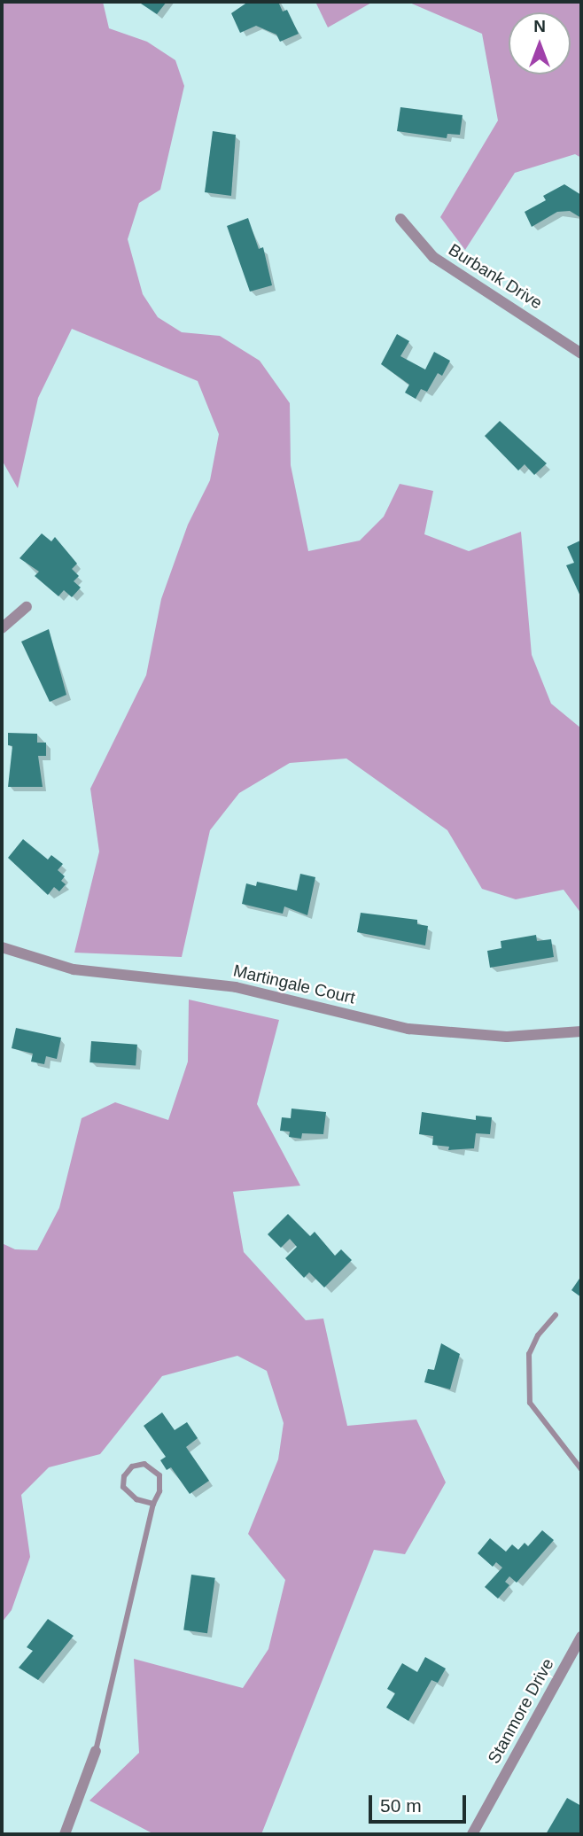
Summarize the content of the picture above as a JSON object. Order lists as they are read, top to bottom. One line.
{"streets":{"street":["Burbank Drive","Martingale Court","Stanmore Drive"]},"scale_bar":"50 m","north":"top"}
